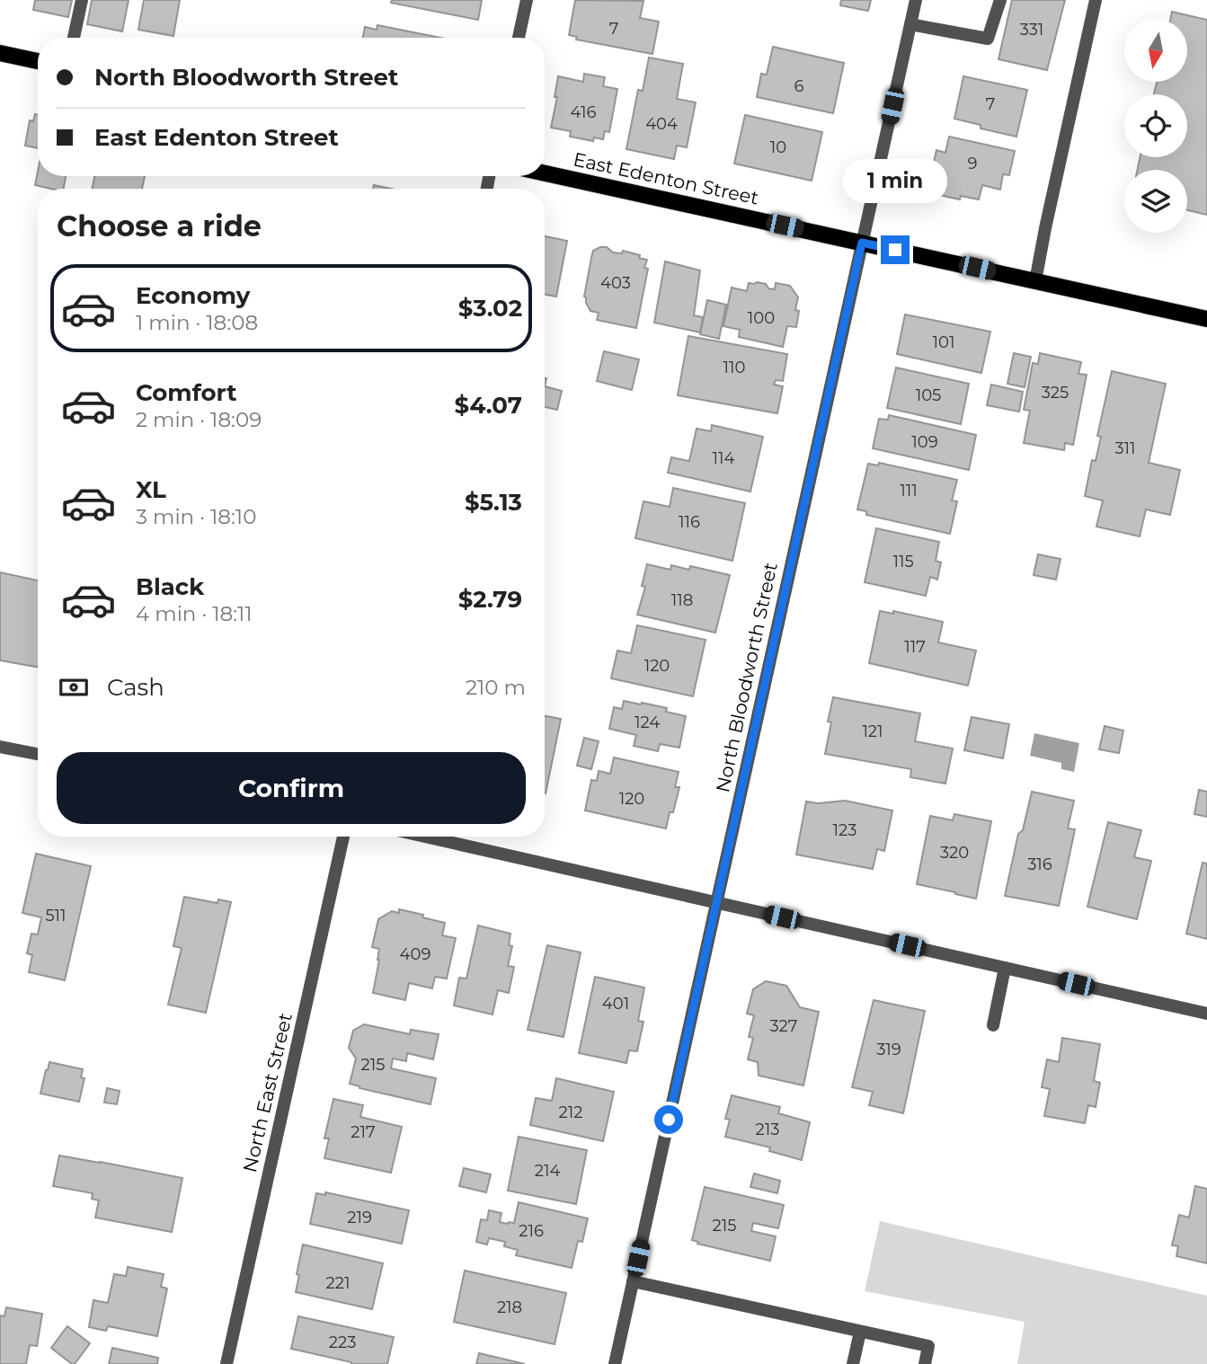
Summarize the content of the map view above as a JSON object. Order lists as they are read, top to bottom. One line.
{"streets":{"main road":["East Edenton Street"],"street":["North Bloodworth Street","North East Street"]},"crossings":[["East Edenton Street","North Bloodworth Street"]],"house_numbers":["7","331","6","7","416","404","10","9","403","100","101","110","325","105","109","311","114","111","116","115","118","117","120","124","121","120","123","320","316","511","409","401","327","319","215","212","213","217","214","219","215","216","221","218","223"],"north":"bottom","page":{"banner":["North Bloodworth Street","East Edenton Street"],"bubble":"1 min","heading":"Choose a ride","list":[{"name":"Economy","note":"1 min · 18:08","value":"$3.02"},{"name":"Comfort","note":"2 min · 18:09","value":"$4.07"},{"name":"XL","note":"3 min · 18:10","value":"$5.13"},{"name":"Black","note":"4 min · 18:11","value":"$2.79"}],"pay":["Cash","210 m"],"buttons":"Confirm"}}
